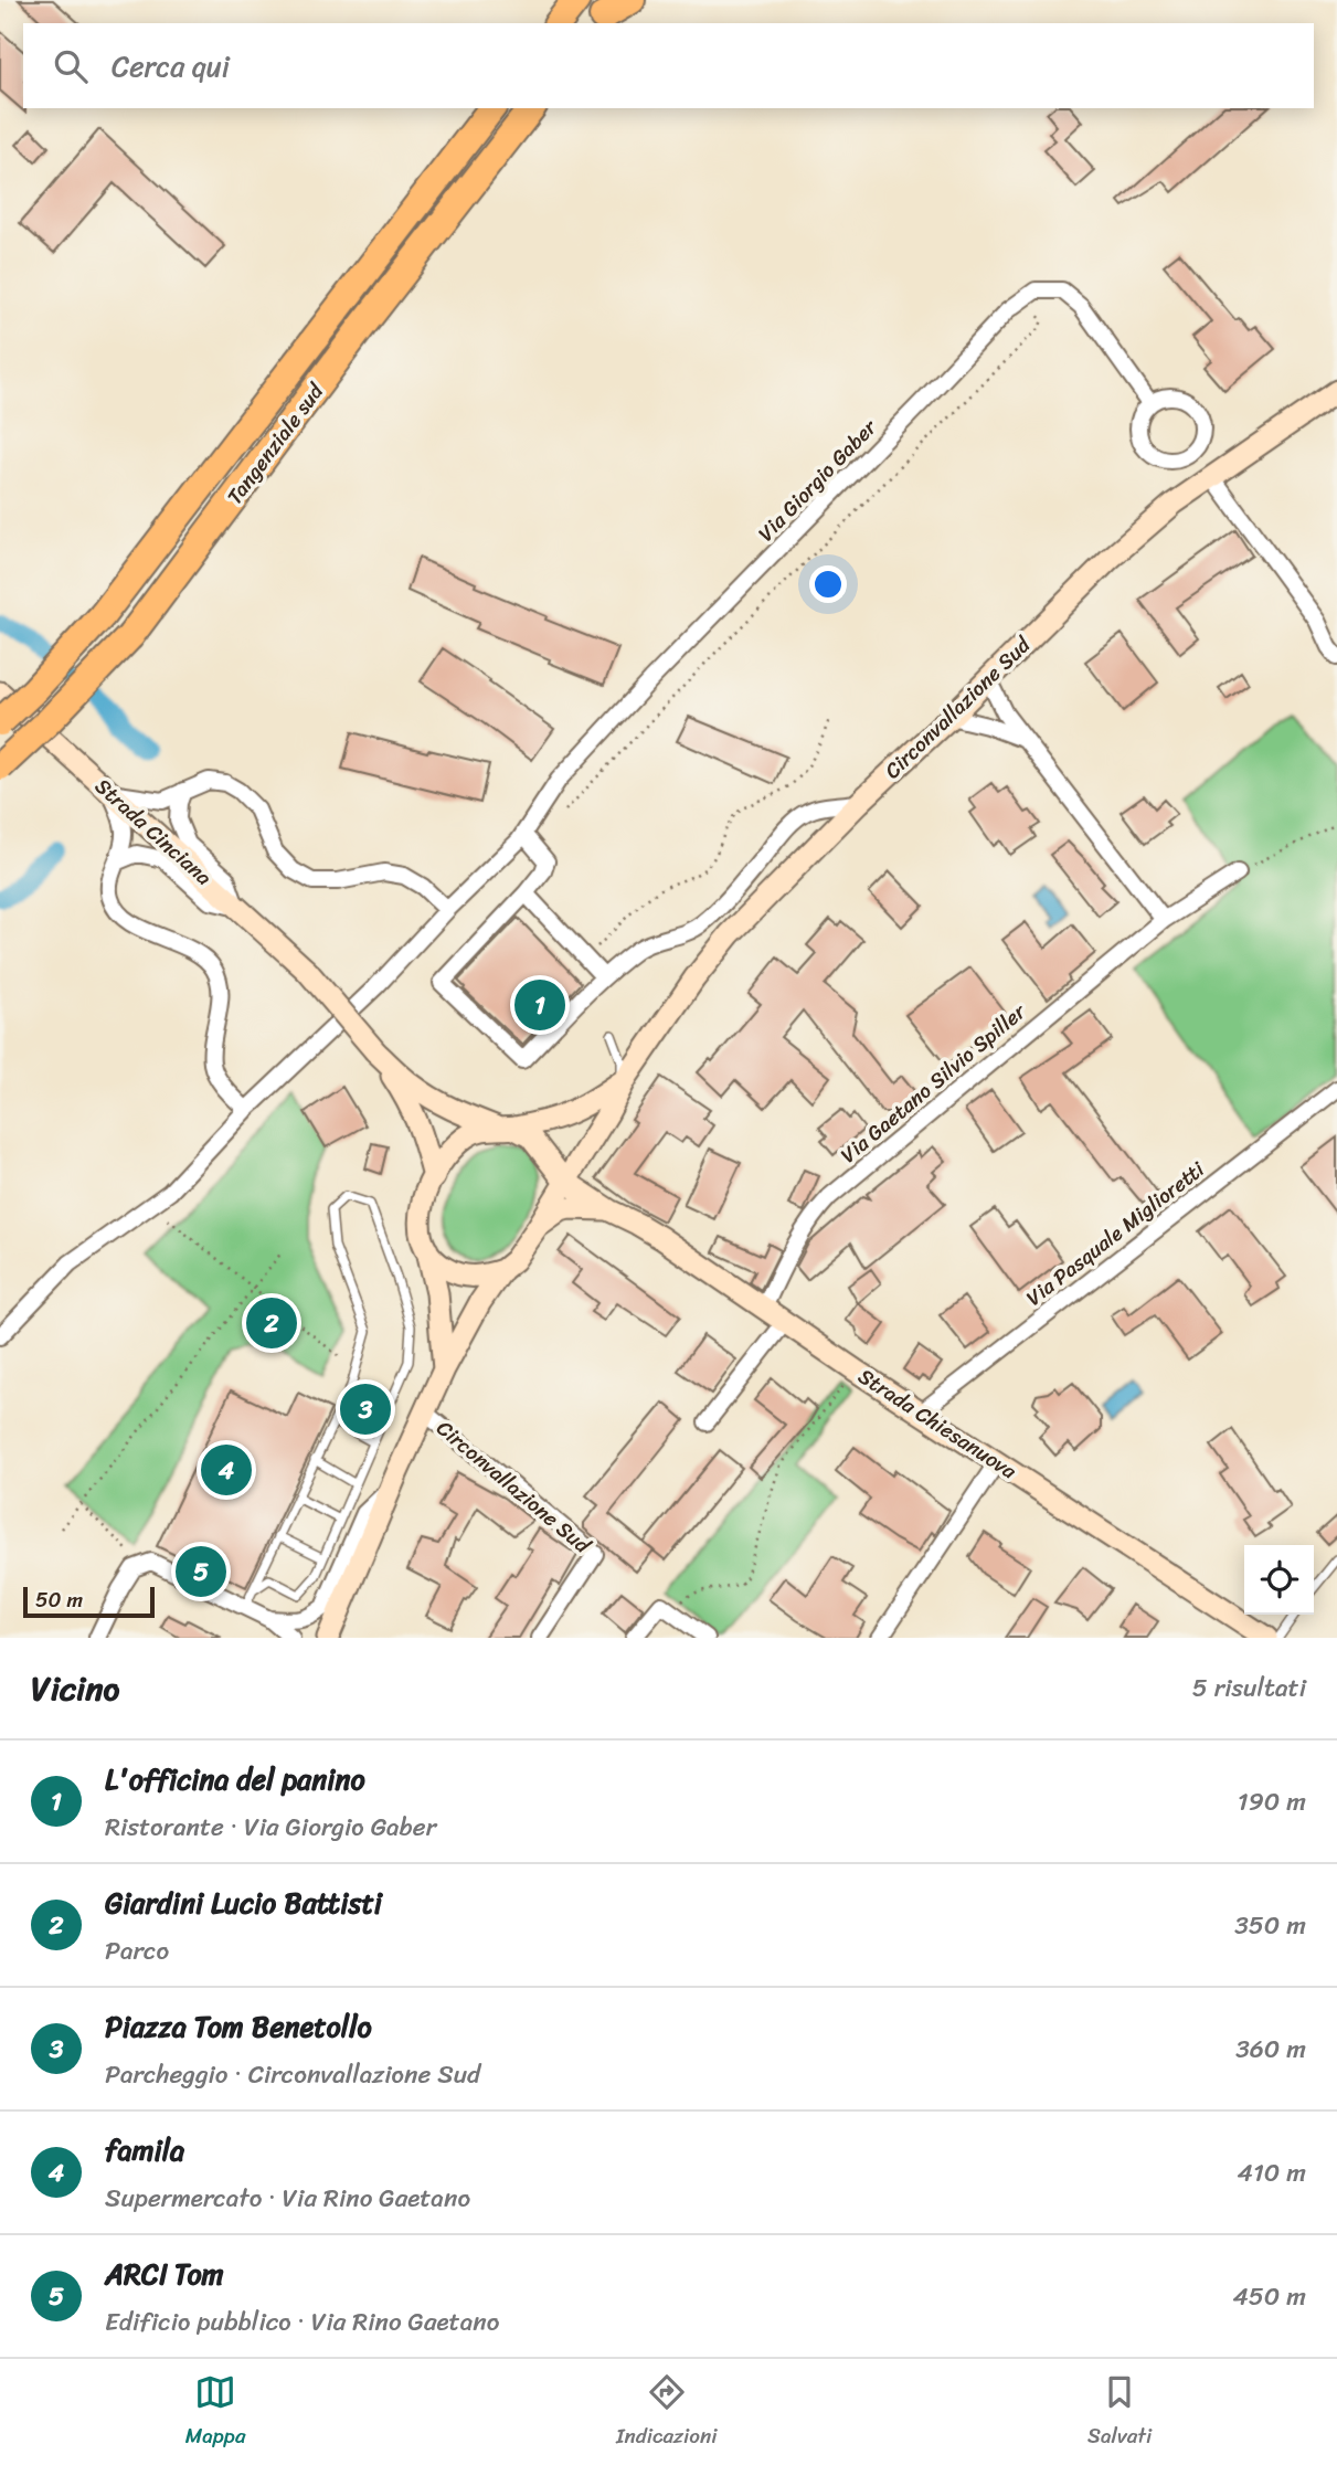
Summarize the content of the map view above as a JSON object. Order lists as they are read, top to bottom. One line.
{"streets":{"highway":["Tangenziale sud"],"main road":["Circonvallazione Sud","Strada Cinciana","Strada Chiesanuova"],"street":["Via Giorgio Gaber","Via Gaetano Silvio Spiller","Via Pasquale Miglioretti"]},"crossings":[["Circonvallazione Sud","Strada Chiesanuova"],["Via Gaetano Silvio Spiller","Strada Chiesanuova"],["Via Pasquale Miglioretti","Strada Chiesanuova"]],"scale_bar":"50 m","page":{"search":"Cerca qui","pins":["1","2","3","4","5"],"scale":"50 m","heading":["Vicino","5 risultati"],"list":[{"mark":"1","name":"L'officina del panino","note":"Ristorante · Via Giorgio Gaber","value":"190 m"},{"mark":"2","name":"Giardini Lucio Battisti","note":"Parco","value":"350 m"},{"mark":"3","name":"Piazza Tom Benetollo","note":"Parcheggio · Circonvallazione Sud","value":"360 m"},{"mark":"4","name":"famila","note":"Supermercato · Via Rino Gaetano","value":"410 m"},{"mark":"5","name":"ARCI Tom","note":"Edificio pubblico · Via Rino Gaetano","value":"450 m"}],"nav":["Mappa","Indicazioni","Salvati"]}}
